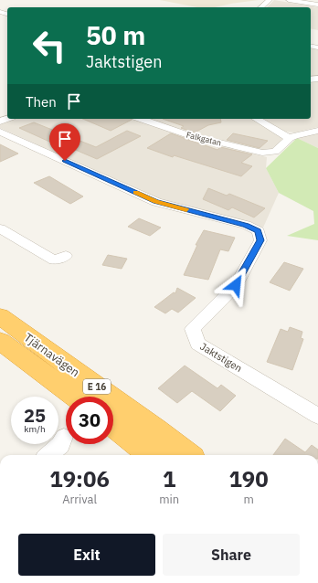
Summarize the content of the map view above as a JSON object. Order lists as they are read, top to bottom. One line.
{"streets":{"highway":["Tjärnavägen","E 16"],"street":["Falkgatan","Jaktstigen"]},"page":{"turn":["50 m","Jaktstigen"],"then":"Then","speed":"25 km/h","limit":"30","eta":["19:06","Arrival","1","min","190","m"],"buttons":["Exit","Share"]}}
